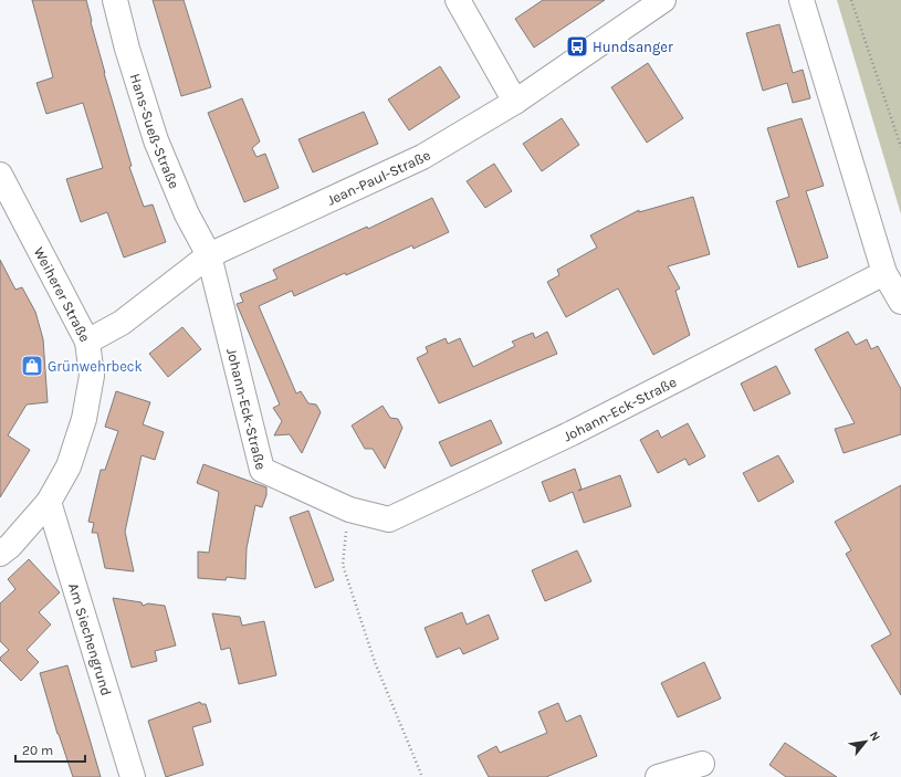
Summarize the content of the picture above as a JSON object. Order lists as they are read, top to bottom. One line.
{"streets":{"street":["Hans-Sueß-Straße","Jean-Paul-Straße","Weiherer Straße","Johann-Eck-Straße","Am Siechengrund"]},"crossings":[["Hans-Sueß-Straße","Jean-Paul-Straße"],["Hans-Sueß-Straße","Johann-Eck-Straße"],["Jean-Paul-Straße","Weiherer Straße"],["Jean-Paul-Straße","Johann-Eck-Straße"],["Weiherer Straße","Am Siechengrund"]],"places":{"bus stop":["Hundsanger"],"shop":["Grünwehrbeck"]},"scale_bar":"20 m","north":"top right"}
